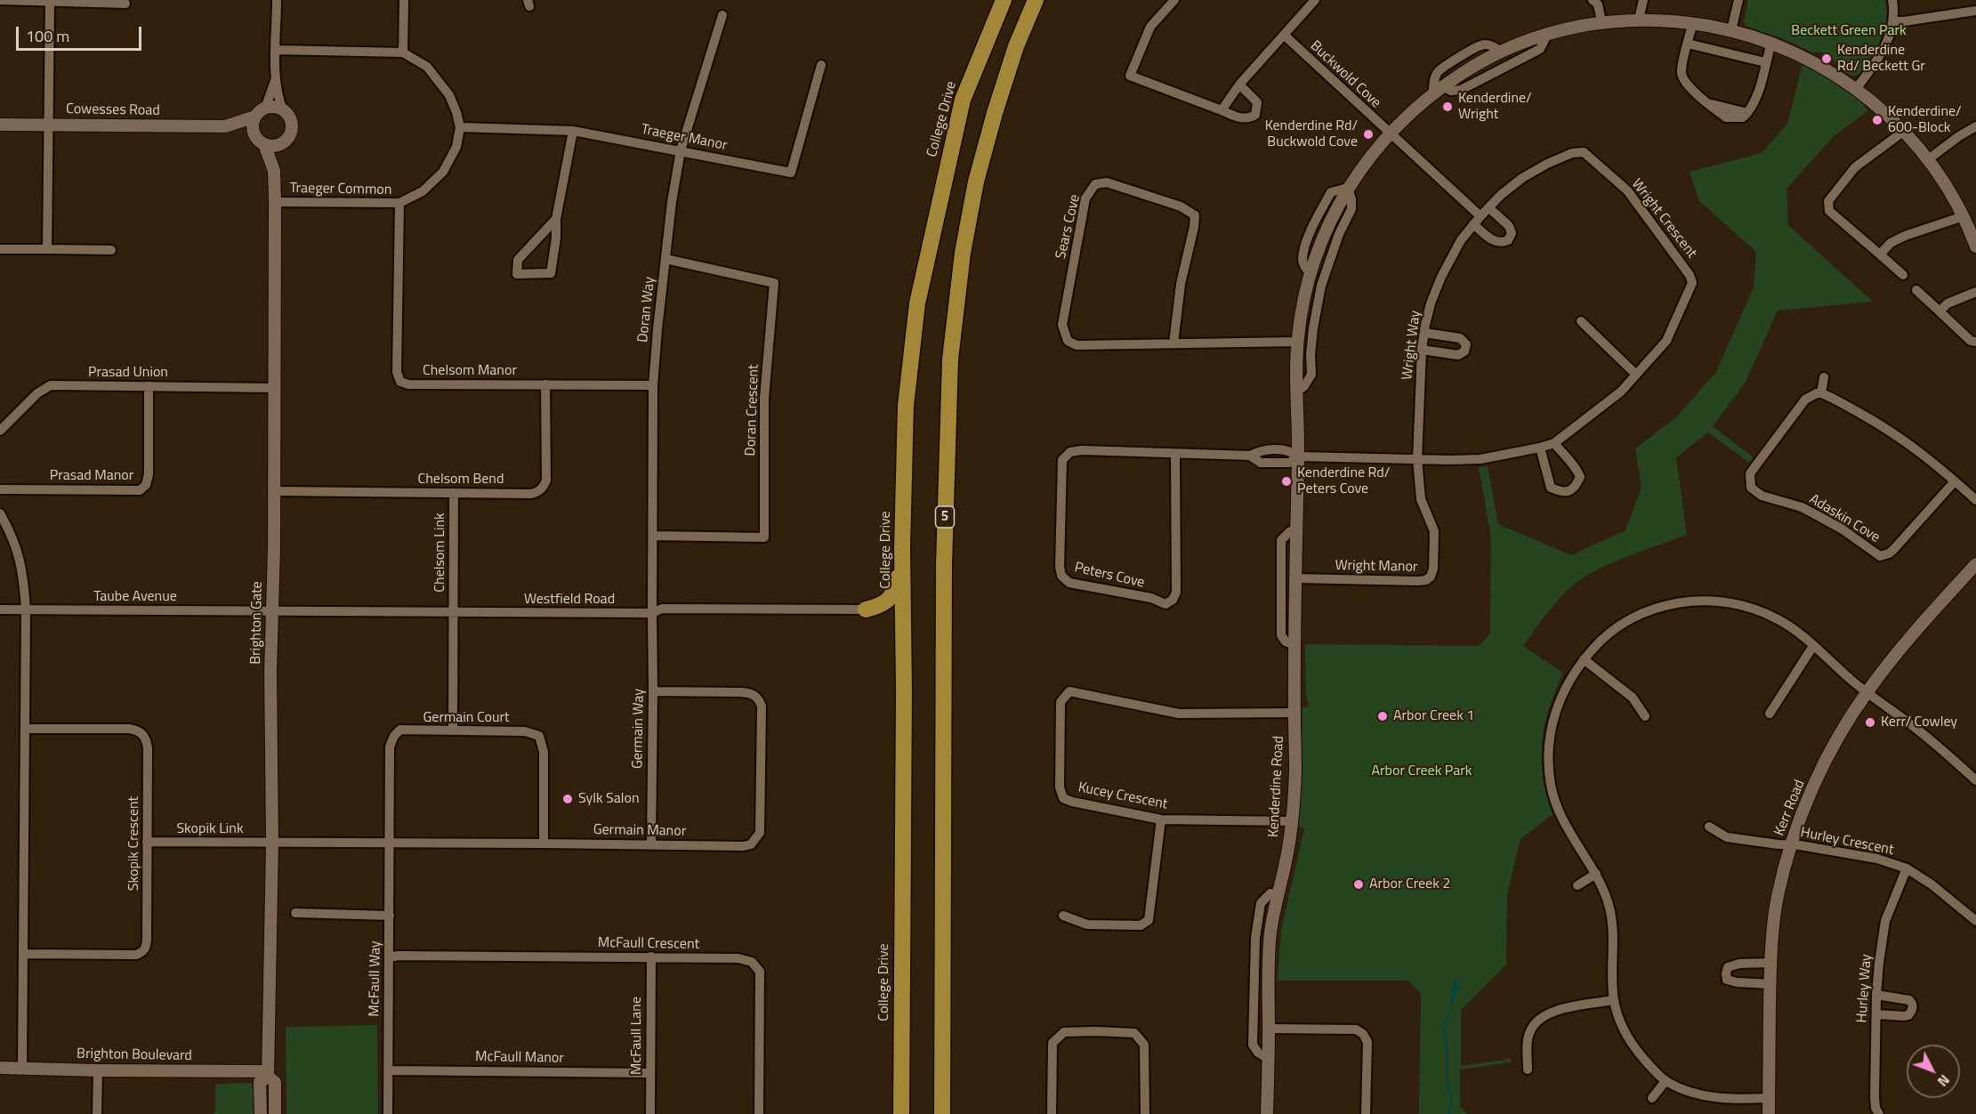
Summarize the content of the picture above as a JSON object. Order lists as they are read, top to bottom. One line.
{"streets":{"highway":["College Drive","5"],"street":["Buckwold Cove","Cowesses Road","Traeger Manor","Traeger Common","Wright Crescent","Sears Cove","Doran Way","Wright Way","Chelsom Manor","Prasad Union","Doran Crescent","Prasad Manor","Chelsom Bend","Adaskin Cove","Chelsom Link","Wright Manor","Peters Cove","Taube Avenue","Westfield Road","Brighton Gate","Germain Court","Germain Way","Kenderdine Road","Kucey Crescent","Kerr Road","Skopik Link","Germain Manor","Hurley Crescent","Skopik Crescent","McFaull Crescent","McFaull Way","Hurley Way","McFaull Lane","Brighton Boulevard","McFaull Manor"]},"crossings":[["Buckwold Cove","Kenderdine Road"],["Cowesses Road","Brighton Gate"],["Traeger Manor","Traeger Common"],["Traeger Manor","Doran Way"],["Traeger Common","Chelsom Manor"],["Traeger Common","Brighton Gate"],["Wright Crescent","Wright Way"],["Wright Crescent","Wright Manor"],["Wright Crescent","Peters Cove"],["Wright Crescent","Kenderdine Road"],["Sears Cove","Kenderdine Road"],["Doran Way","Chelsom Manor"],["Doran Way","Doran Crescent"],["Doran Way","Westfield Road"],["Doran Way","Germain Way"],["Wright Way","Wright Manor"],["Chelsom Manor","Chelsom Bend"],["Prasad Union","Prasad Manor"],["Prasad Union","Brighton Gate"],["Chelsom Bend","Chelsom Link"],["Chelsom Bend","Brighton Gate"],["Chelsom Link","Westfield Road"],["Chelsom Link","Germain Court"],["Wright Manor","Kenderdine Road"],["Peters Cove","Kenderdine Road"],["Taube Avenue","Westfield Road"],["Taube Avenue","Brighton Gate"],["Westfield Road","Brighton Gate"],["Westfield Road","Germain Way"],["Brighton Gate","Skopik Link"],["Brighton Gate","Germain Manor"],["Brighton Gate","Brighton Boulevard"],["Germain Court","Germain Manor"],["Germain Court","McFaull Way"],["Germain Way","Germain Manor"],["Kenderdine Road","Kucey Crescent"],["Kerr Road","Hurley Crescent"],["Skopik Link","Germain Manor"],["Skopik Link","Skopik Crescent"],["Germain Manor","McFaull Way"],["Hurley Crescent","Hurley Way"],["McFaull Crescent","McFaull Way"],["McFaull Crescent","McFaull Lane"],["McFaull Way","McFaull Manor"],["McFaull Lane","McFaull Manor"]],"parks":["Beckett Green Park","Arbor Creek Park"],"places":["Kenderdine Rd/ Beckett Gr","Kenderdine/ Wright","Kenderdine/ 600-Block","Kenderdine Rd/ Buckwold Cove","Kenderdine Rd/ Peters Cove","Arbor Creek 1","Kerr/ Cowley","Sylk Salon","Arbor Creek 2"],"scale_bar":"100 m","north":"bottom right"}
